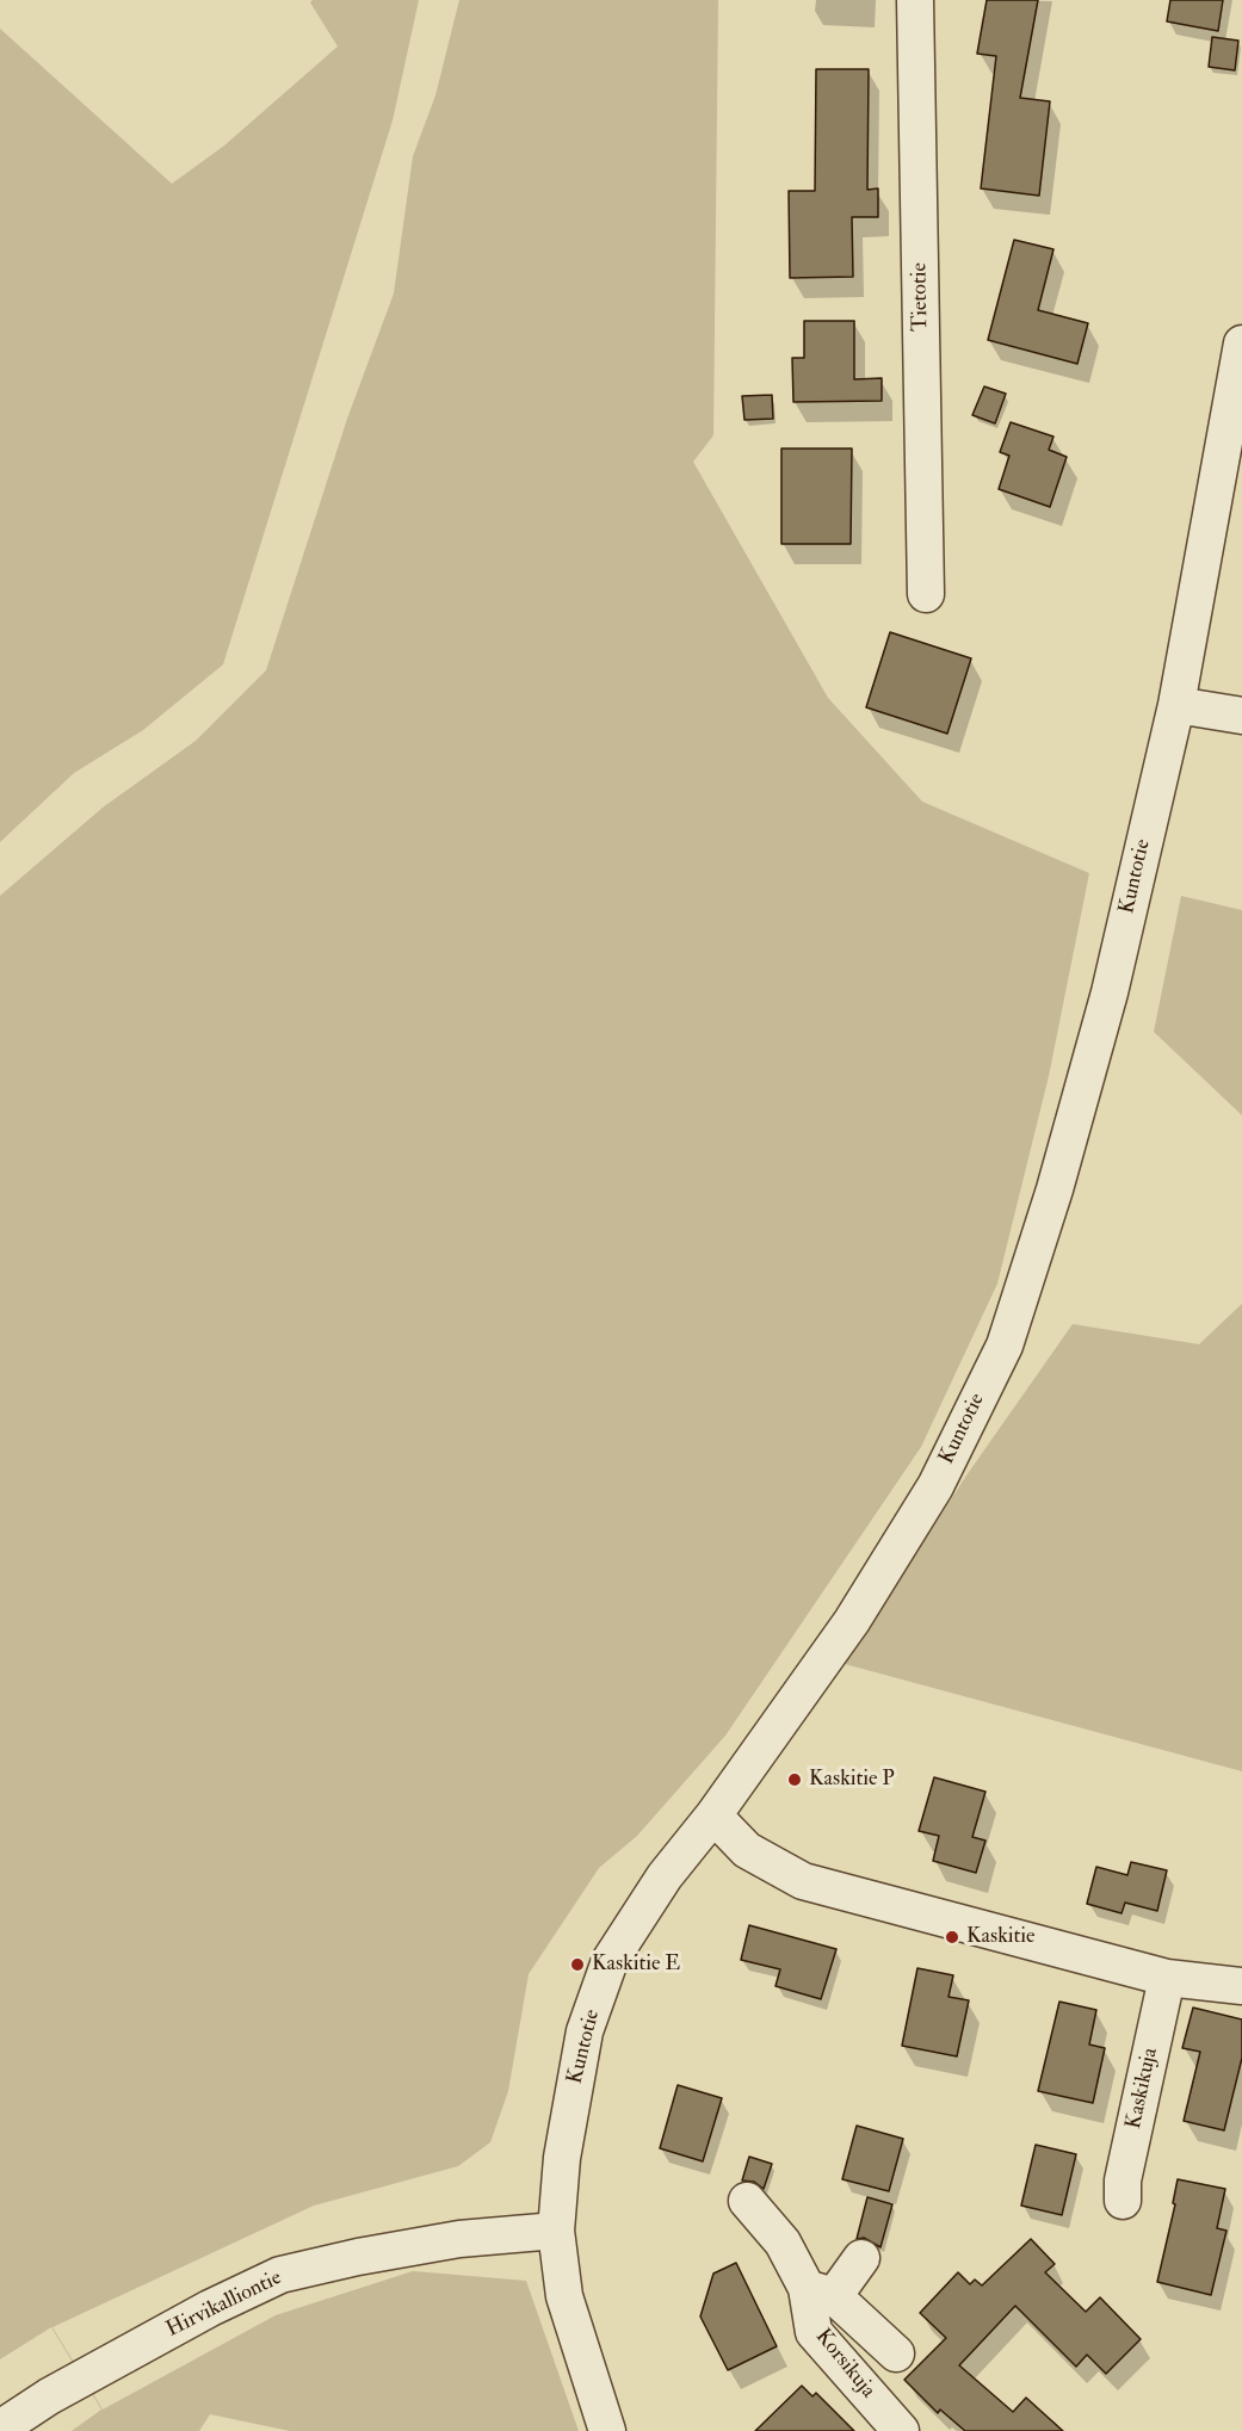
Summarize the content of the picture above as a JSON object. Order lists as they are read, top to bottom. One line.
{"streets":{"street":["Tietotie","Kuntotie","Kaskikuja","Hirvikalliontie","Korsikuja"]},"crossings":[["Kuntotie","Hirvikalliontie"]],"places":["Kaskitie P","Kaskitie","Kaskitie E"]}
